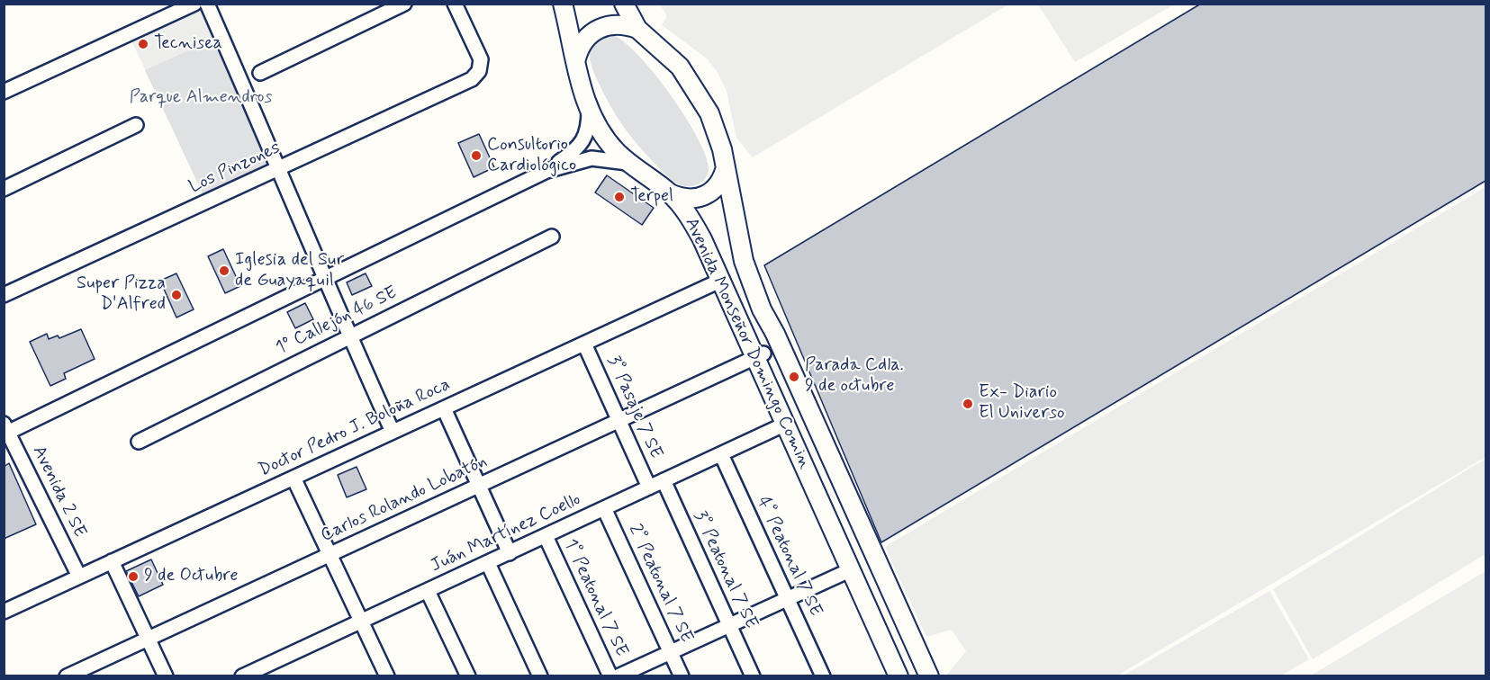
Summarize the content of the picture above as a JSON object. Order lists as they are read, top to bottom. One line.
{"streets":{"main road":["Avenida Monseñor Domingo Comin"],"street":["Los Pinzones","1º Callejón 46 SE","3° Pasaje 7 SE","Doctor Pedro J. Boloña Roca","Avenida 2 SE","Carlos Rolando Lobatón","Juán Martínez Coello","4° Peatonal 7 SE","3° Peatonal 7 SE","2° Peatonal 7 SE","1° Peatonal 7 SE"]},"crossings":[["Avenida Monseñor Domingo Comin","Doctor Pedro J. Boloña Roca"],["Avenida Monseñor Domingo Comin","Carlos Rolando Lobatón"],["Avenida Monseñor Domingo Comin","Juán Martínez Coello"],["3° Pasaje 7 SE","Doctor Pedro J. Boloña Roca"],["3° Pasaje 7 SE","Carlos Rolando Lobatón"],["3° Pasaje 7 SE","Juán Martínez Coello"],["Doctor Pedro J. Boloña Roca","Avenida 2 SE"],["Juán Martínez Coello","4° Peatonal 7 SE"],["Juán Martínez Coello","3° Peatonal 7 SE"],["Juán Martínez Coello","2° Peatonal 7 SE"],["Juán Martínez Coello","1° Peatonal 7 SE"]],"parks":["Parque Almendros"],"places":["Tecnisea","Consultorio Cardiológico","Terpel","Iglesia del Sur de Guayaquil","Super Pizza D'Alfred","Parada Cdla. 9 de octubre","Ex- Diario El Universo","9 de Octubre"]}
